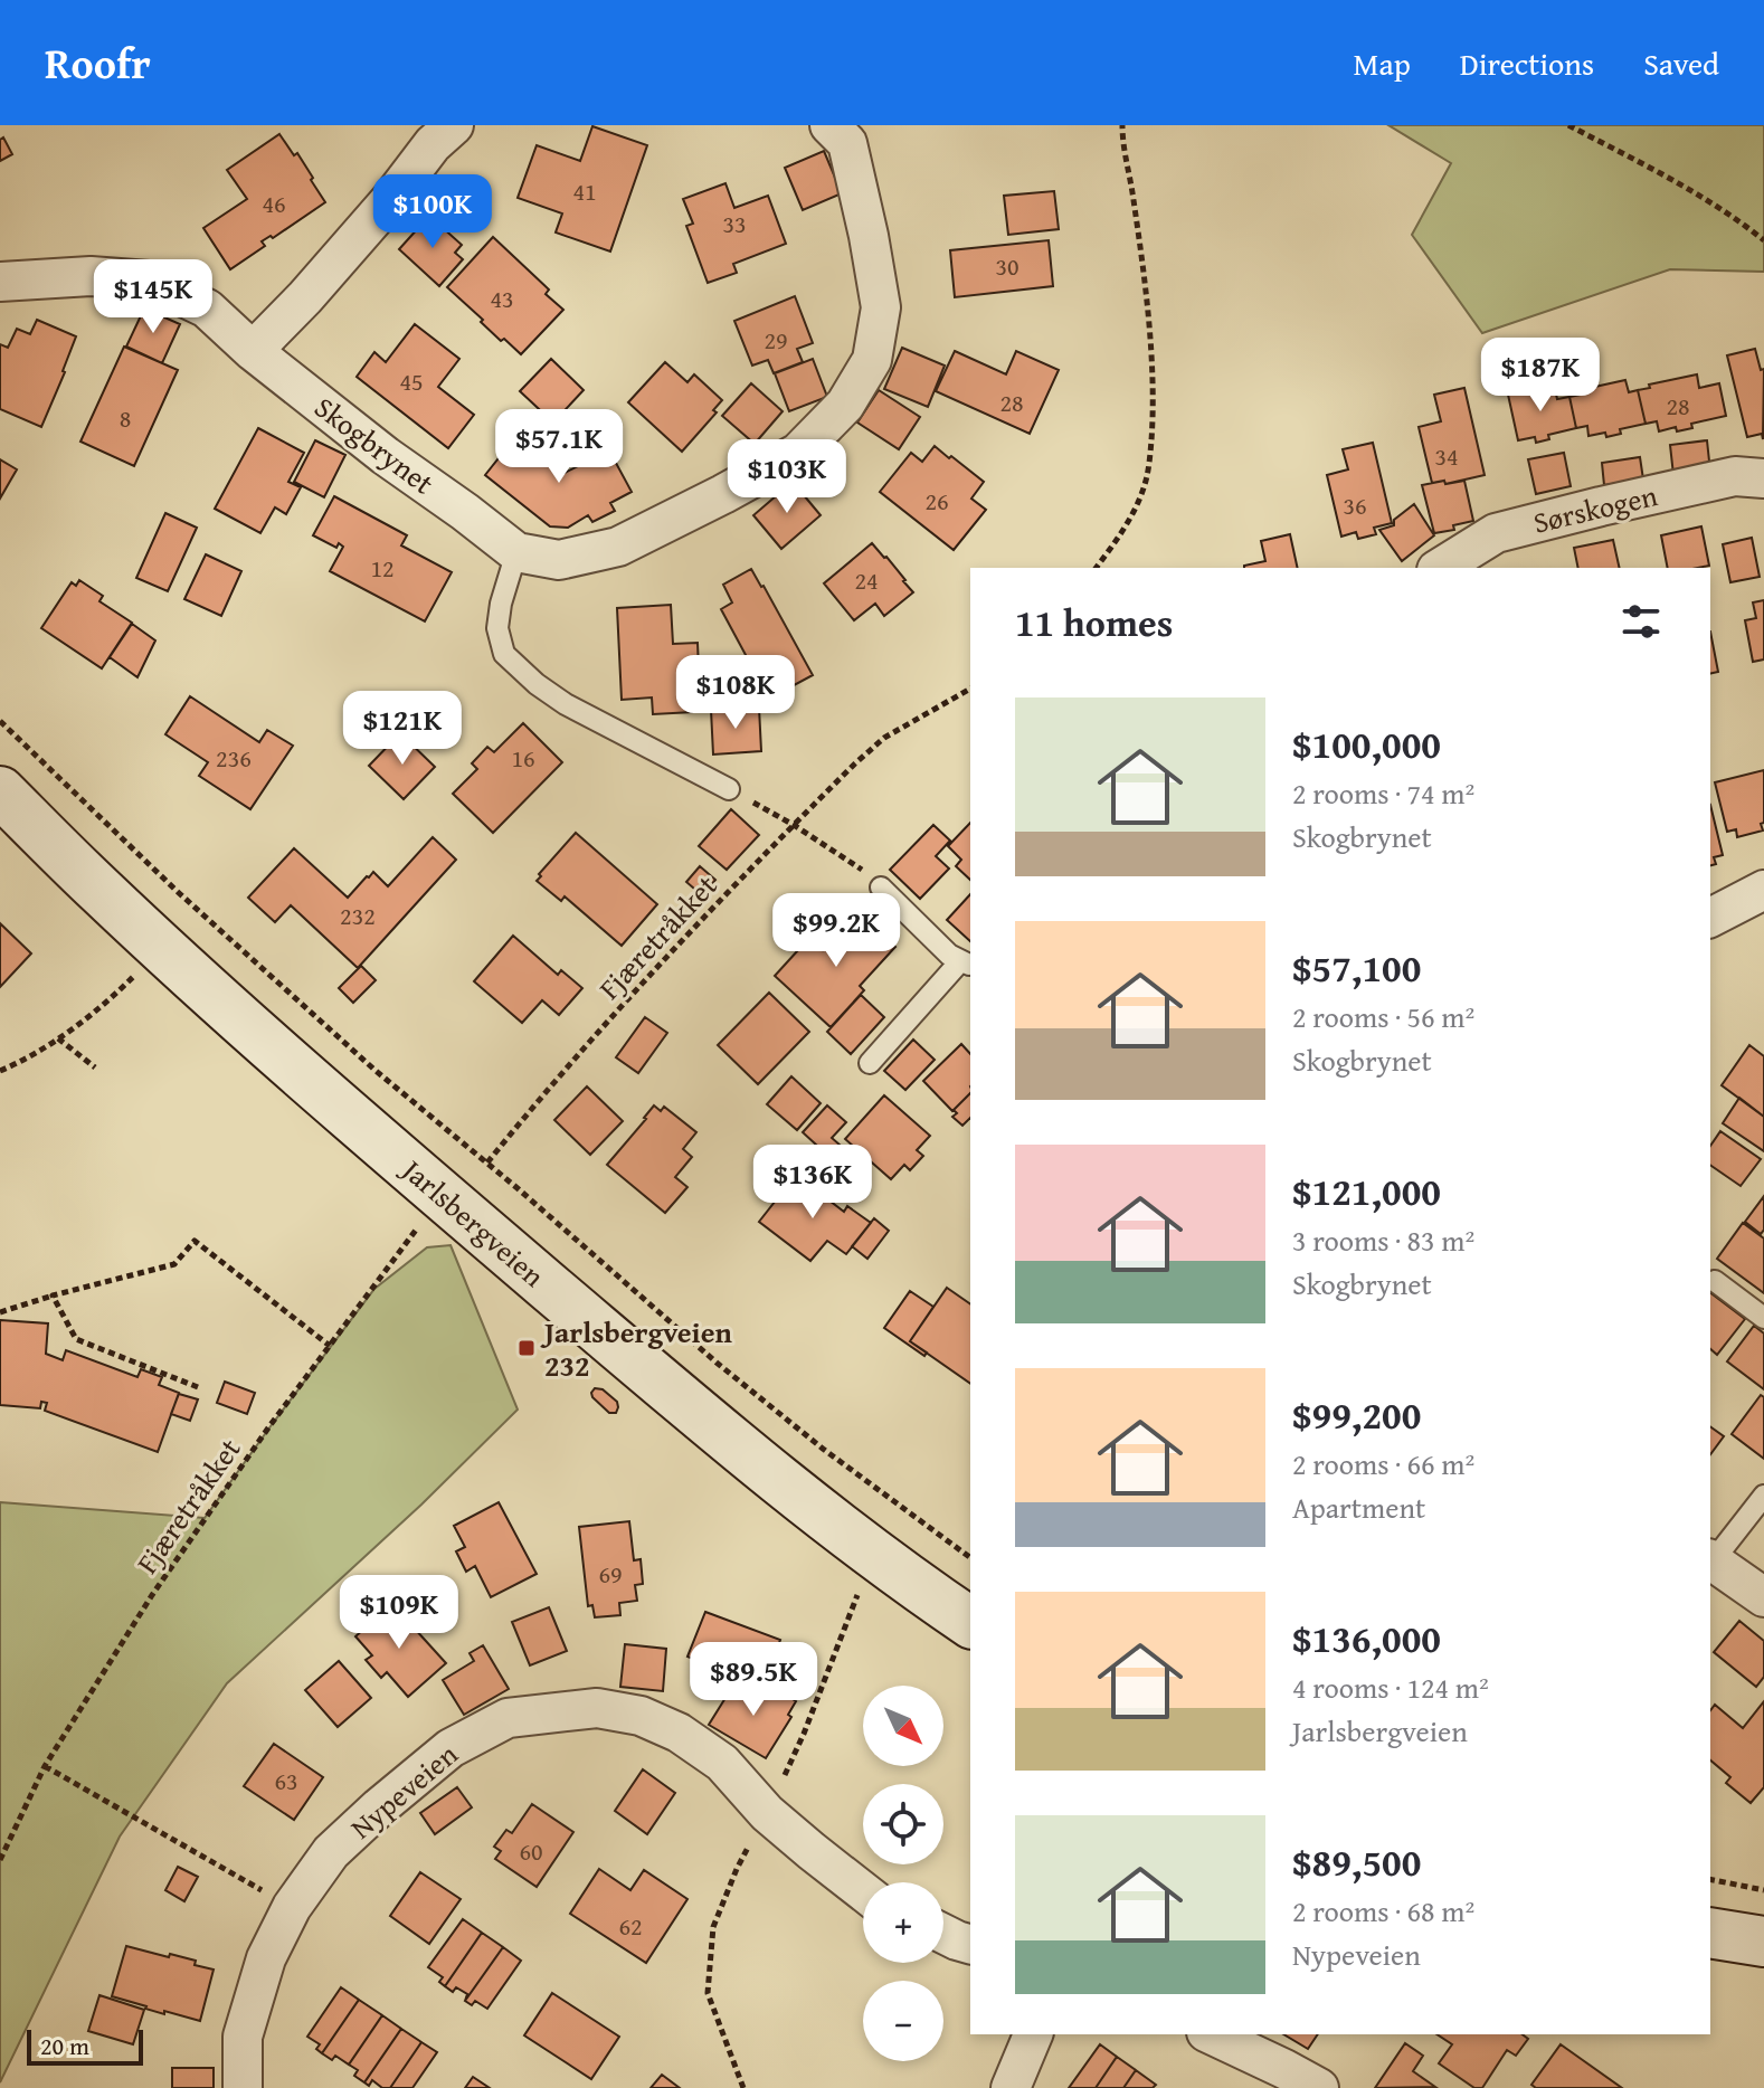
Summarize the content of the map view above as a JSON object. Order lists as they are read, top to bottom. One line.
{"streets":{"main road":["Jarlsbergveien"],"street":["Skogbrynet","Sørskogen","Nypeveien"],"path":["Fjæretråkket"]},"crossings":[["Fjæretråkket","Jarlsbergveien"]],"places":{"transit":["Jarlsbergveien 232"]},"house_numbers":["41","46","33","30","43","29","45","28","28","8","34","26","36","12","24","236","16","232","69","63","60","62"],"scale_bar":"20 m","north":"bottom right","page":{"header":"Roofr","nav":["Map","Directions","Saved"],"price":["$100K","$145K","$187K","$57.1K","$103K","$108K","$121K","$99.2K","$136K","$109K","$89.5K"],"heading":"11 homes","list":[{"name":"$100,000","note":"2 rooms · 74 m² · Skogbrynet"},{"name":"$57,100","note":"2 rooms · 56 m² · Skogbrynet"},{"name":"$121,000","note":"3 rooms · 83 m² · Skogbrynet"},{"name":"$99,200","note":"2 rooms · 66 m² · Apartment"},{"name":"$136,000","note":"4 rooms · 124 m² · Jarlsbergveien"},{"name":"$89,500","note":"2 rooms · 68 m² · Nypeveien"}],"map_buttons":["+","−"],"scale":"20 m"}}
